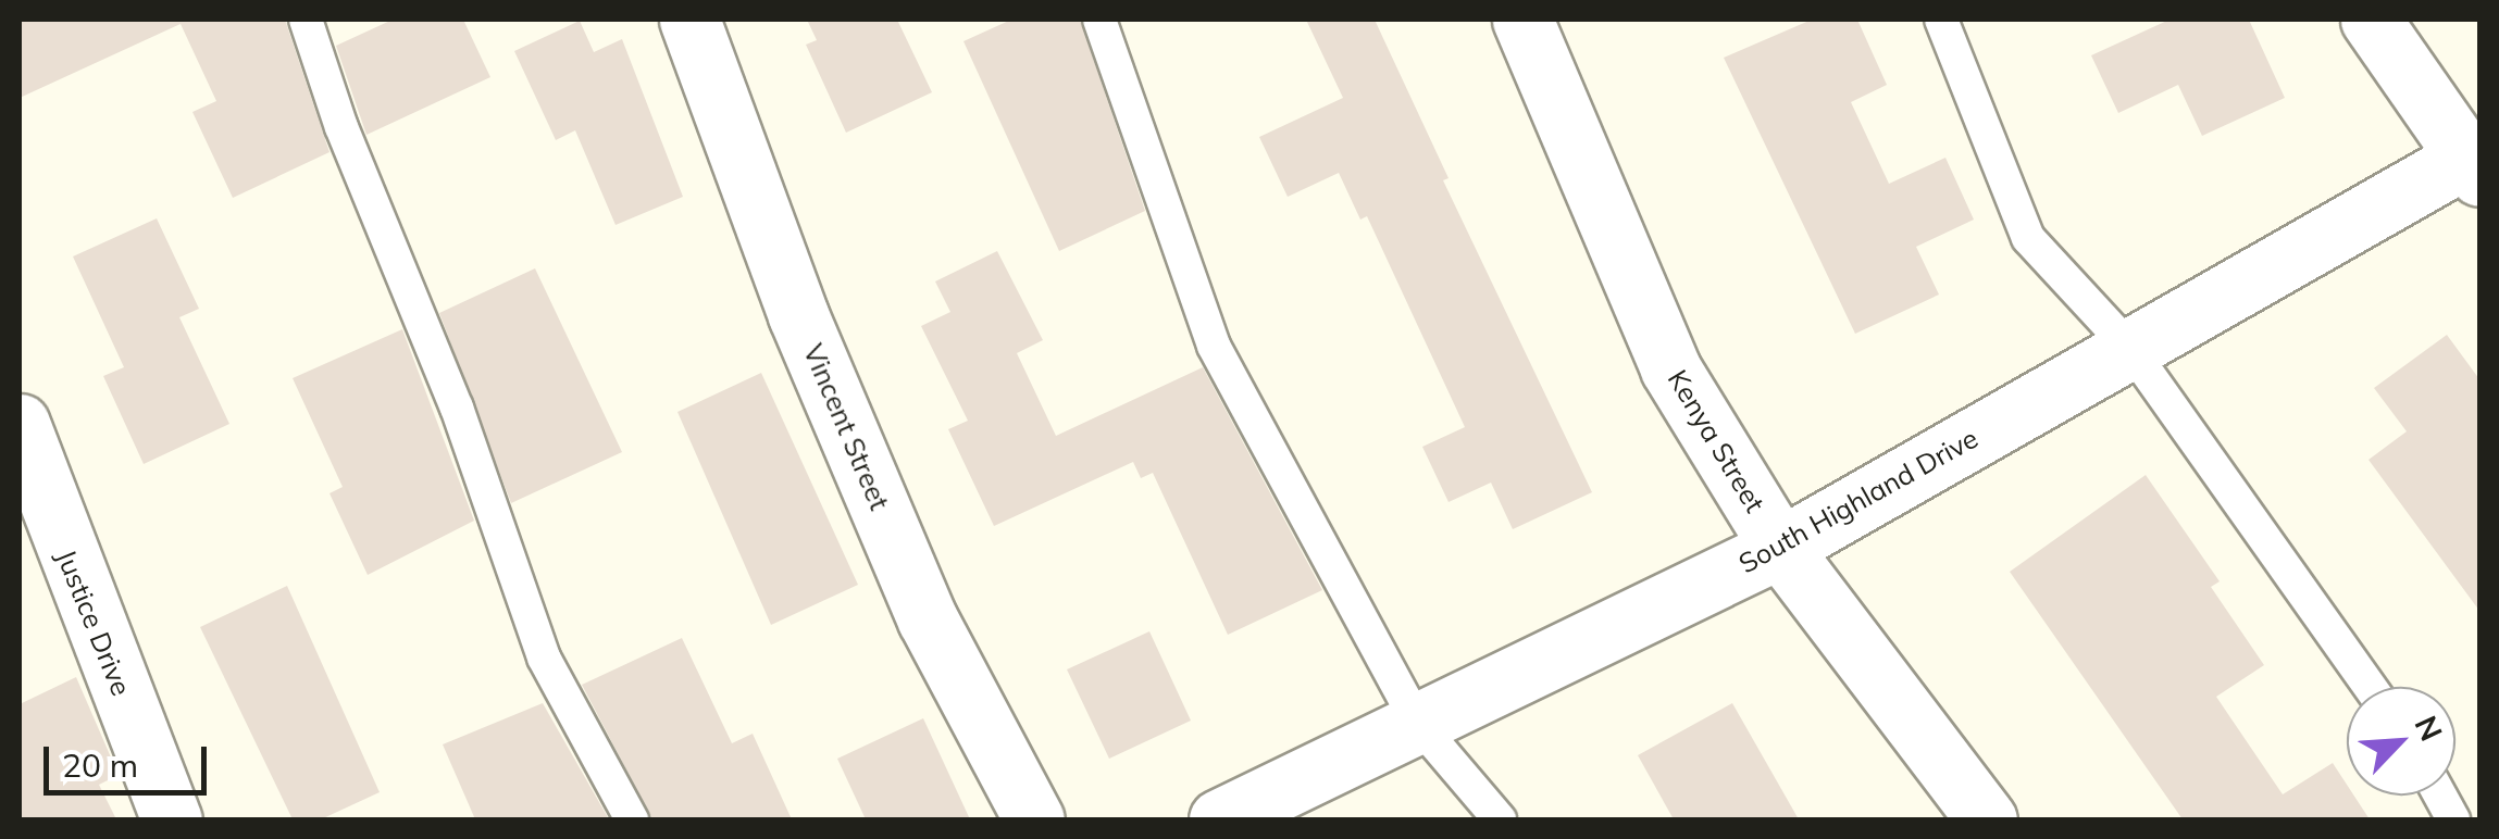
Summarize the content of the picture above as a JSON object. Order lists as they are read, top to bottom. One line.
{"streets":{"street":["Vincent Street","Kenya Street","South Highland Drive","Justice Drive"]},"crossings":[["Kenya Street","South Highland Drive"]],"scale_bar":"20 m","north":"top right"}
